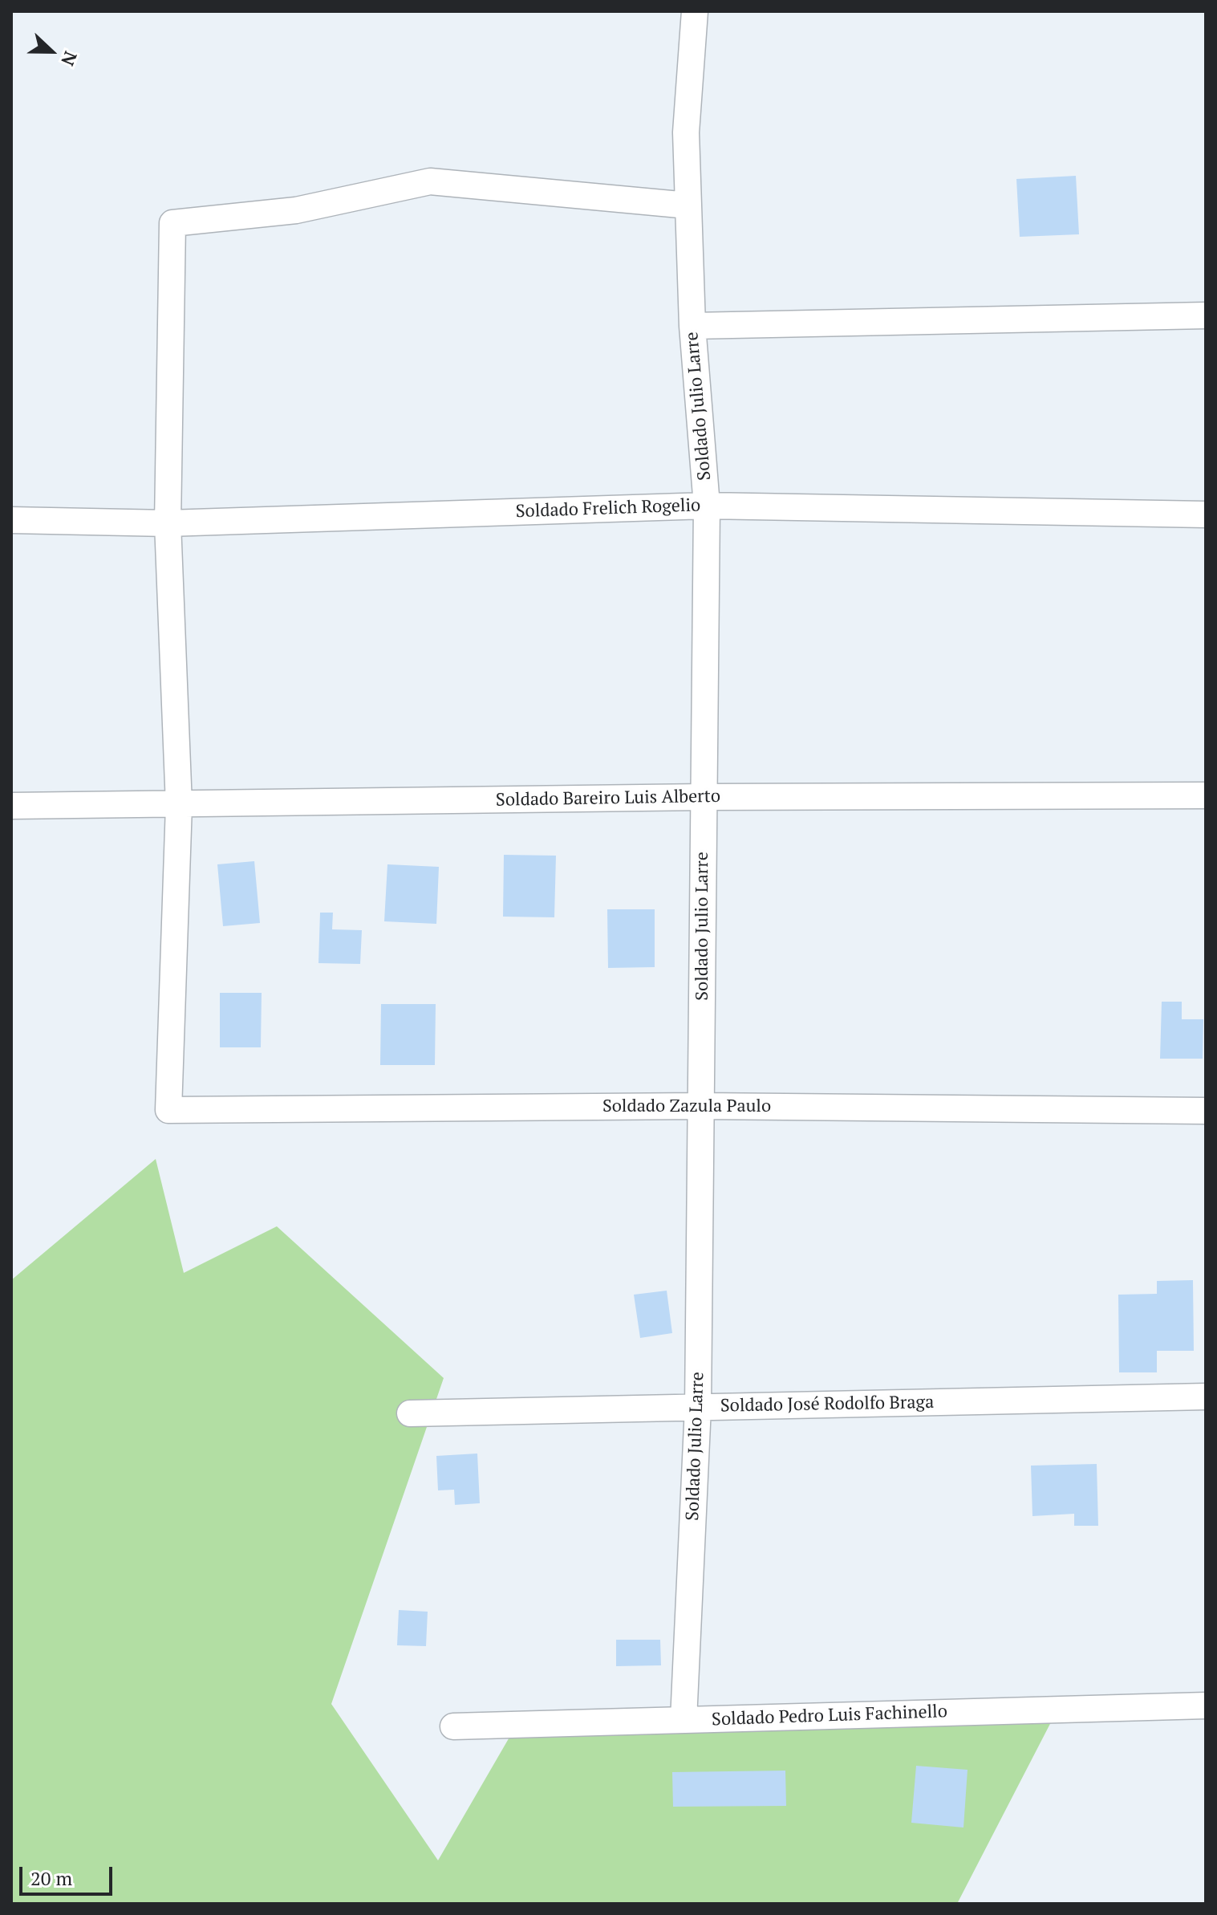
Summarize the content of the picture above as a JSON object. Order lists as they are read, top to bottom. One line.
{"streets":{"street":["Soldado Julio Larre","Soldado Frelich Rogelio","Soldado Bareiro Luis Alberto","Soldado Zazula Paulo","Soldado José Rodolfo Braga","Soldado Pedro Luis Fachinello"]},"crossings":[["Soldado Julio Larre","Soldado Frelich Rogelio"],["Soldado Julio Larre","Soldado Bareiro Luis Alberto"],["Soldado Julio Larre","Soldado Zazula Paulo"],["Soldado Julio Larre","Soldado José Rodolfo Braga"],["Soldado Julio Larre","Soldado Pedro Luis Fachinello"],["Soldado Bareiro Luis Alberto","Soldado Zazula Paulo"]],"scale_bar":"20 m","north":"right"}
